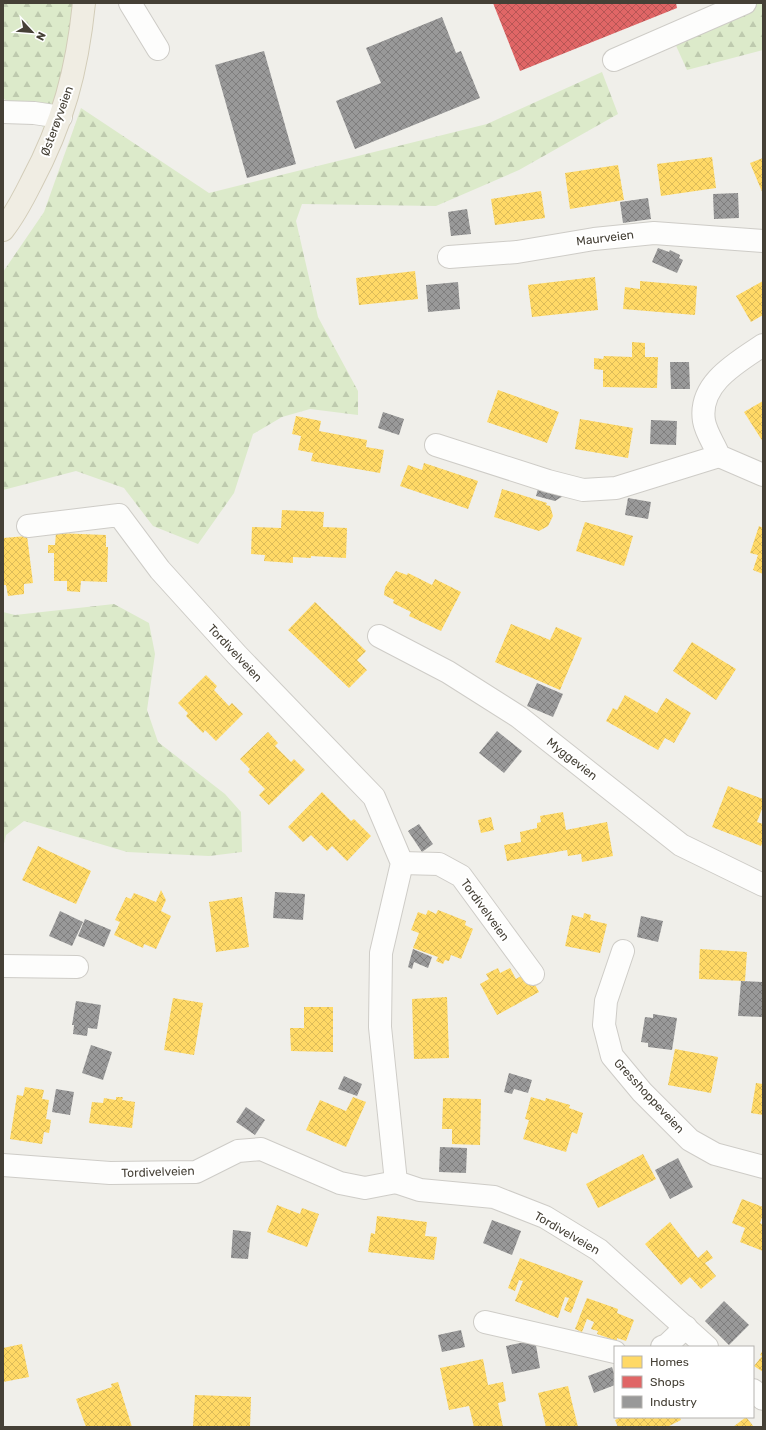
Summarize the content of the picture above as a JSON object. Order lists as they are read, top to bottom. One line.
{"streets":{"main road":["Østerøyveien"],"street":["Maurveien","Tordivelveien","Myggevien","Gresshoppeveien"]},"legend":["Homes","Shops","Industry"],"north":"bottom right"}
